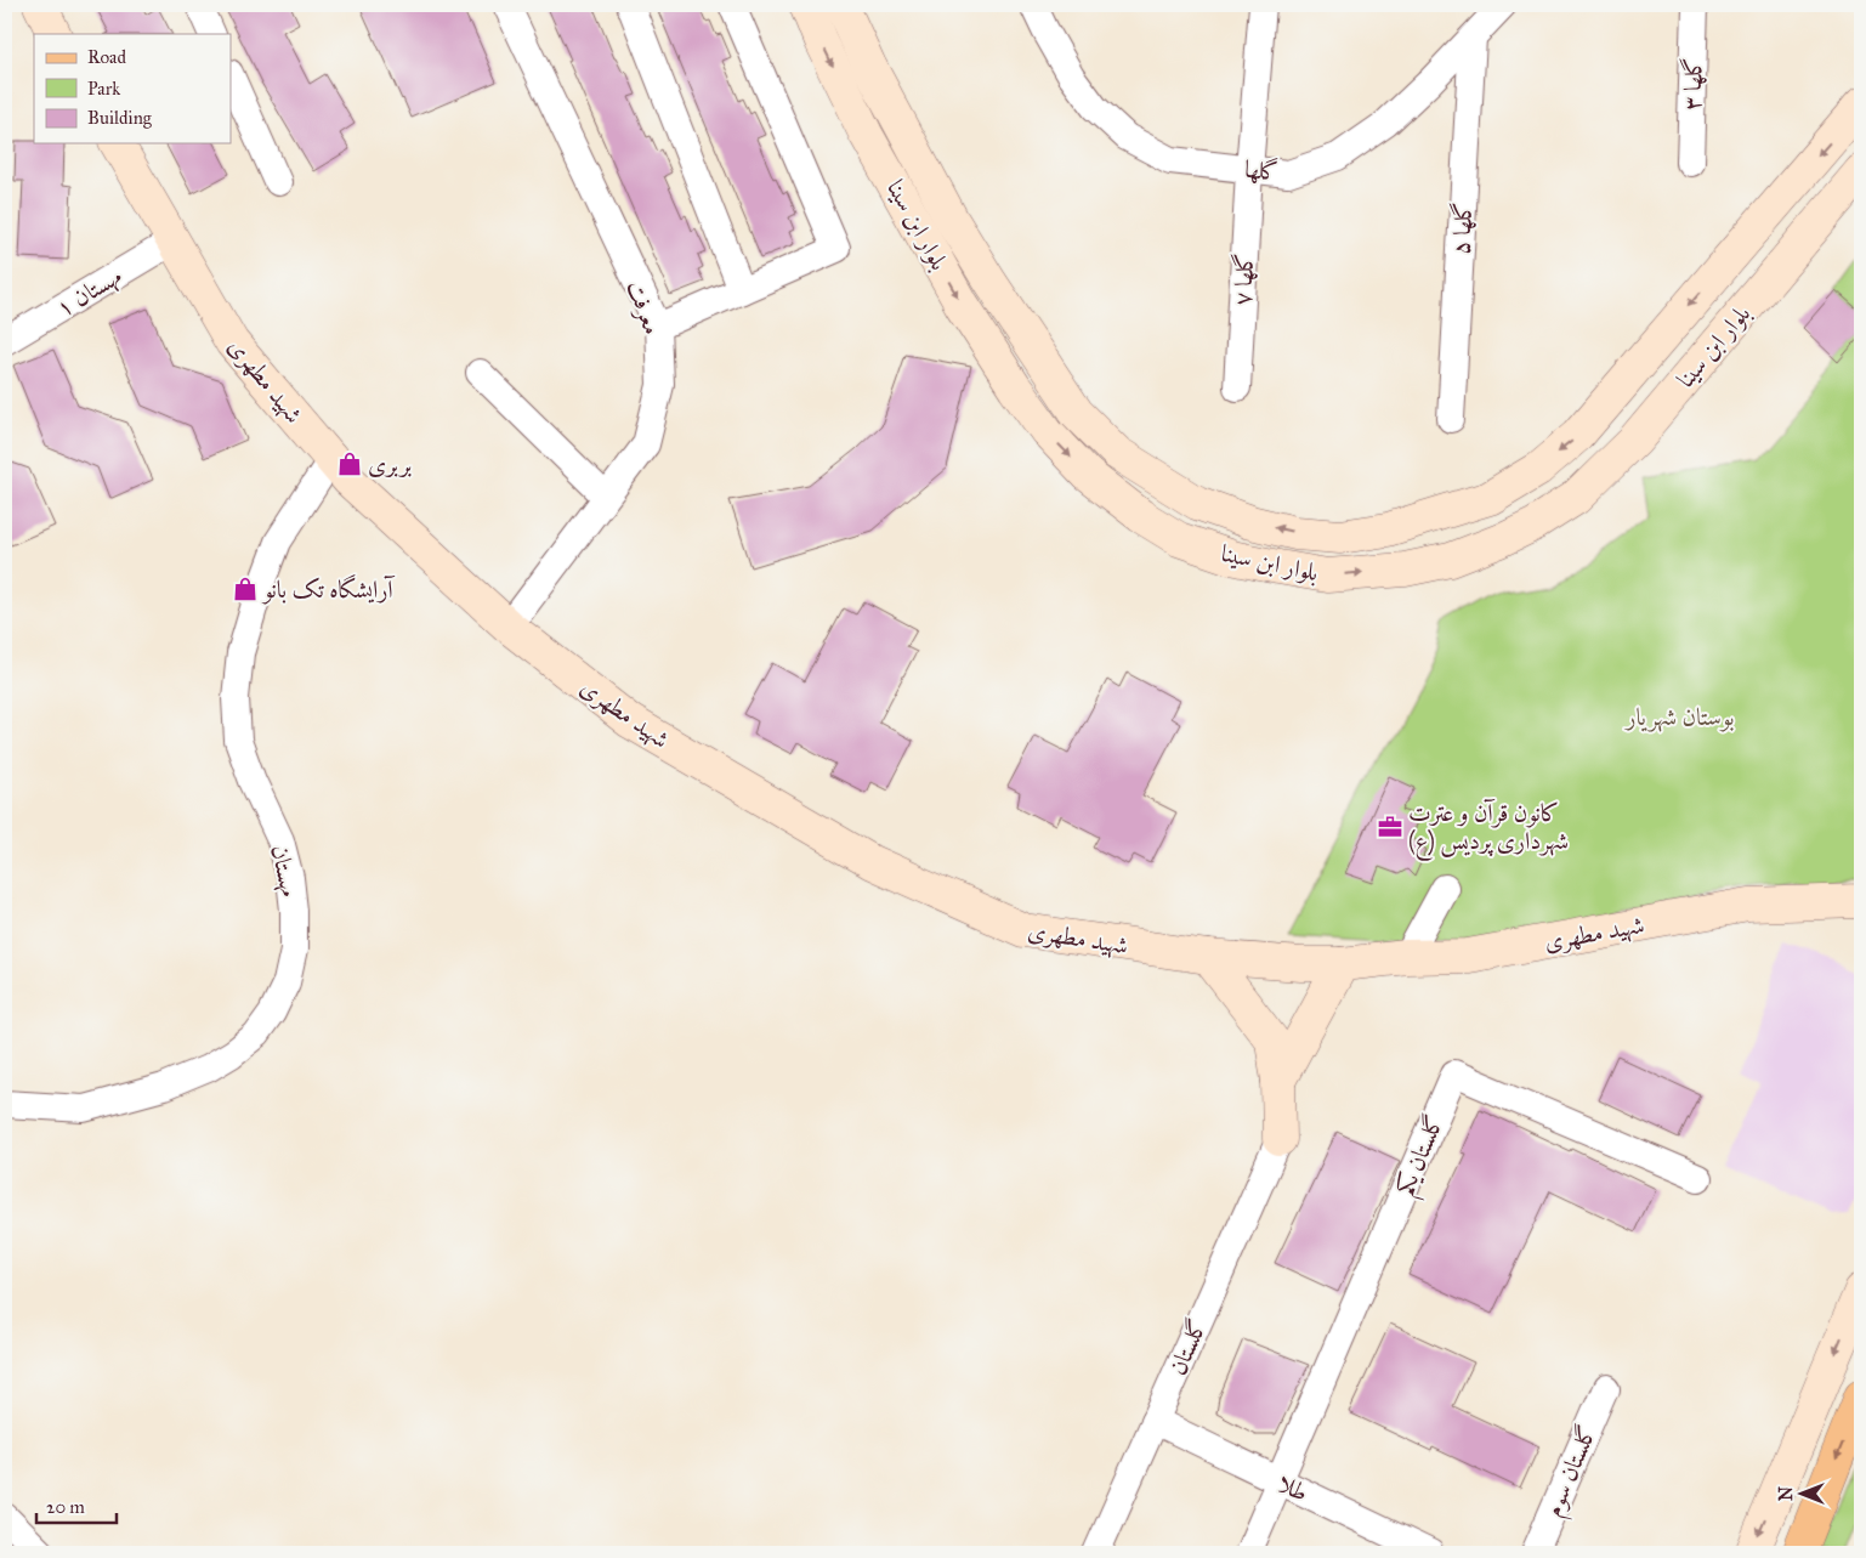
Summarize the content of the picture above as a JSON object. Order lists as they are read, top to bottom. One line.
{"streets":{"main road":["بلوار ابن سینا","شهید مطهری"],"street":["گلها ۳","گلها","گلها ۵","گلها ۷","مهستان ۱","معرفت","مهستان","گلستان یکم","گلستان","گلستان سوم","طلا"]},"crossings":[["گلها","گلها ۵"],["گلها","گلها ۷"],["مهستان ۱","شهید مطهری"],["معرفت","شهید مطهری"],["شهید مطهری","مهستان"],["گلستان یکم","طلا"],["گلستان","طلا"]],"parks":["بوستان شهریار"],"places":{"shop":["بربری","آرایشگاه تک بانو"],"office":["کانون قرآن و عترت (ع) شهرداری پردیس"]},"legend":["Road","Park","Building"],"scale_bar":"20 m","north":"left"}
